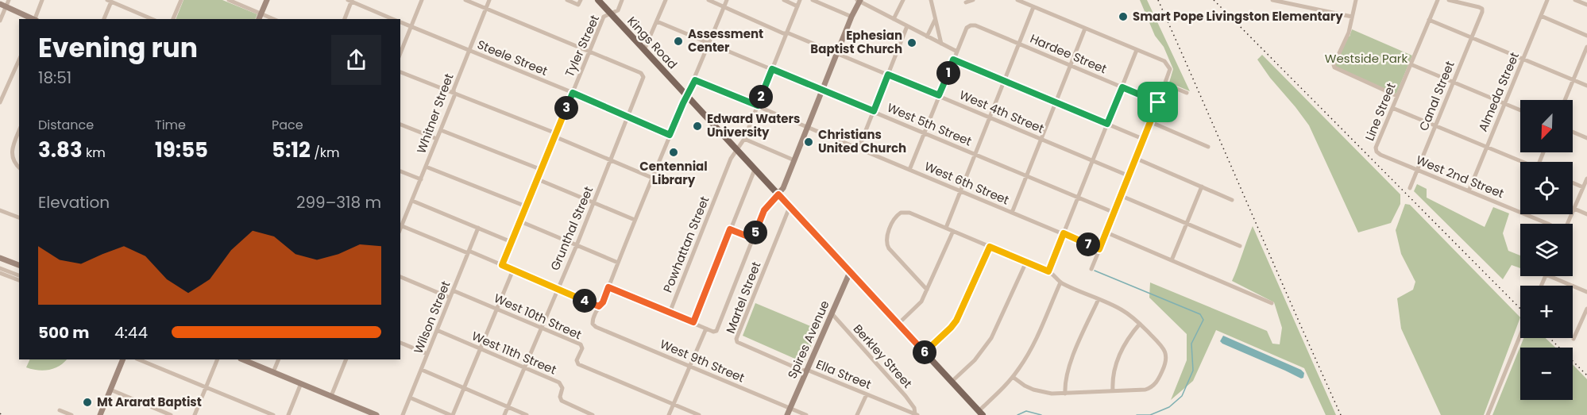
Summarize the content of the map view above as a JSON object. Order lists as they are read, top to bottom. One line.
{"streets":{"main road":["Kings Road"],"street":["Tyler Street","Hardee Street","Steele Street","Almeda Street","Canal Street","West 4th Street","Line Street","Whitner Street","West 5th Street","West 2nd Street","West 6th Street","Grunthal Street","Powhattan Street","Martel Street","West 10th Street","Wilson Street","Spires Avenue","West 11th Street","Berkley Street","West 9th Street","Ella Street"]},"crossings":[["Kings Road","Tyler Street"],["Kings Road","Powhattan Street"],["Kings Road","Martel Street"],["Kings Road","Spires Avenue"],["Tyler Street","Steele Street"],["Tyler Street","Grunthal Street"],["Steele Street","Whitner Street"],["Steele Street","Grunthal Street"],["Almeda Street","West 2nd Street"],["Canal Street","West 2nd Street"],["West 4th Street","Powhattan Street"],["Line Street","West 2nd Street"],["West 5th Street","Powhattan Street"],["West 6th Street","Powhattan Street"],["Grunthal Street","West 10th Street"],["Grunthal Street","West 11th Street"],["Martel Street","Ella Street"],["West 10th Street","Wilson Street"],["Wilson Street","West 11th Street"],["Spires Avenue","Berkley Street"],["Spires Avenue","West 9th Street"],["Spires Avenue","Ella Street"],["Berkley Street","Ella Street"]],"parks":["Westside Park"],"places":["Smart Pope Livingston Elementary","Assessment Center","Ephesian Baptist Church","Edward Waters University","Christians United Church","Centennial Library","Mt Ararat Baptist"],"north":"bottom left","page":{"heading":["Evening run","18:51"],"pins":["1","2","3","5","7","4","6"],"map_buttons":["+","−"],"stats":[["Distance","3.83 km"],["Time","19:55"],["Pace","5:12 /km"]],"chart":["Elevation","299–318 m"],"list":[{"name":"500 m","note":"4:44"}]}}
